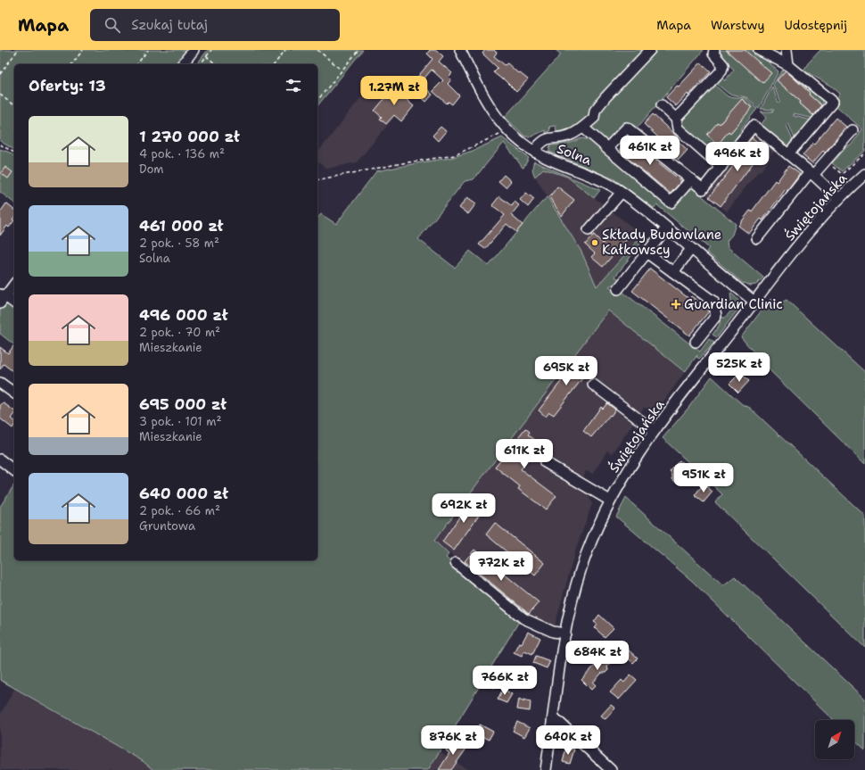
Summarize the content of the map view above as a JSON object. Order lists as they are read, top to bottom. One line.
{"streets":{"street":["Solna","Świętojańska"]},"crossings":[["Solna","Świętojańska"]],"places":{"other":["Składy Budowlane Kałkowscy"],"health":["Guardian Clinic"]},"north":"top right","page":{"header":"Mapa","search":"Szukaj tutaj","nav":["Mapa","Warstwy","Udostępnij"],"heading":"Oferty: 13","price":["1.27M zł","461K zł","496K zł","525K zł","695K zł","611K zł","951K zł","692K zł","772K zł","684K zł","766K zł","876K zł","640K zł"],"list":[{"name":"1 270 000 zł","note":"4 pok. · 136 m² · Dom"},{"name":"461 000 zł","note":"2 pok. · 58 m² · Solna"},{"name":"496 000 zł","note":"2 pok. · 70 m² · Mieszkanie"},{"name":"695 000 zł","note":"3 pok. · 101 m² · Mieszkanie"},{"name":"640 000 zł","note":"2 pok. · 66 m² · Gruntowa"}]}}
